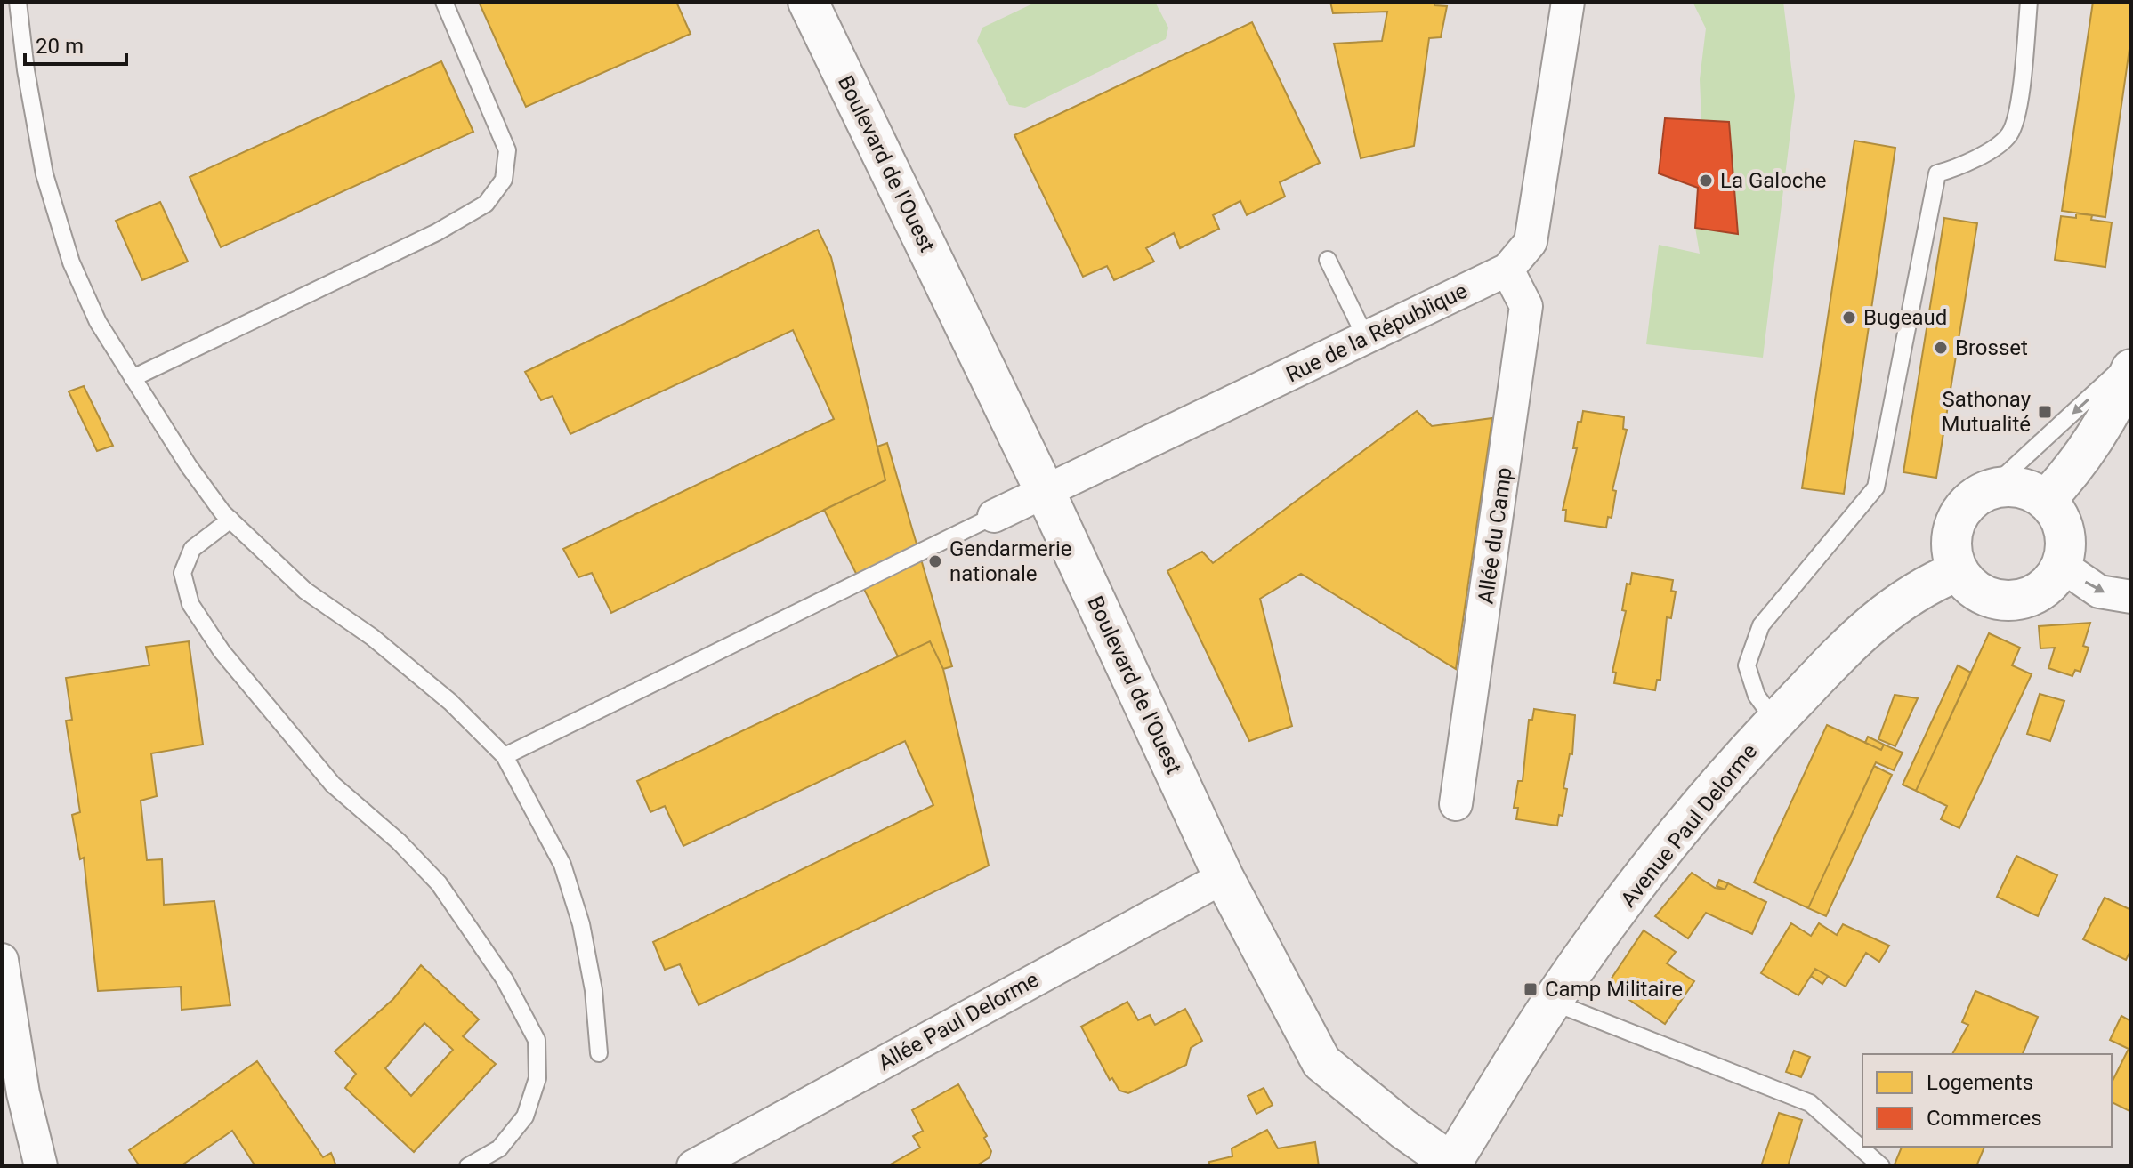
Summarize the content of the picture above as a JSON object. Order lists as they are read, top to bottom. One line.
{"streets":{"street":["Boulevard de l'Ouest","Rue de la République","Allée du Camp","Avenue Paul Delorme","Allée Paul Delorme"]},"crossings":[["Boulevard de l'Ouest","Rue de la République"],["Boulevard de l'Ouest","Avenue Paul Delorme"],["Boulevard de l'Ouest","Allée Paul Delorme"],["Rue de la République","Allée du Camp"]],"places":{"other":["La Galoche","Bugeaud","Brosset","Gendarmerie nationale"],"transit":["Sathonay Mutualité","Camp Militaire"]},"legend":["Logements","Commerces"],"scale_bar":"20 m"}
